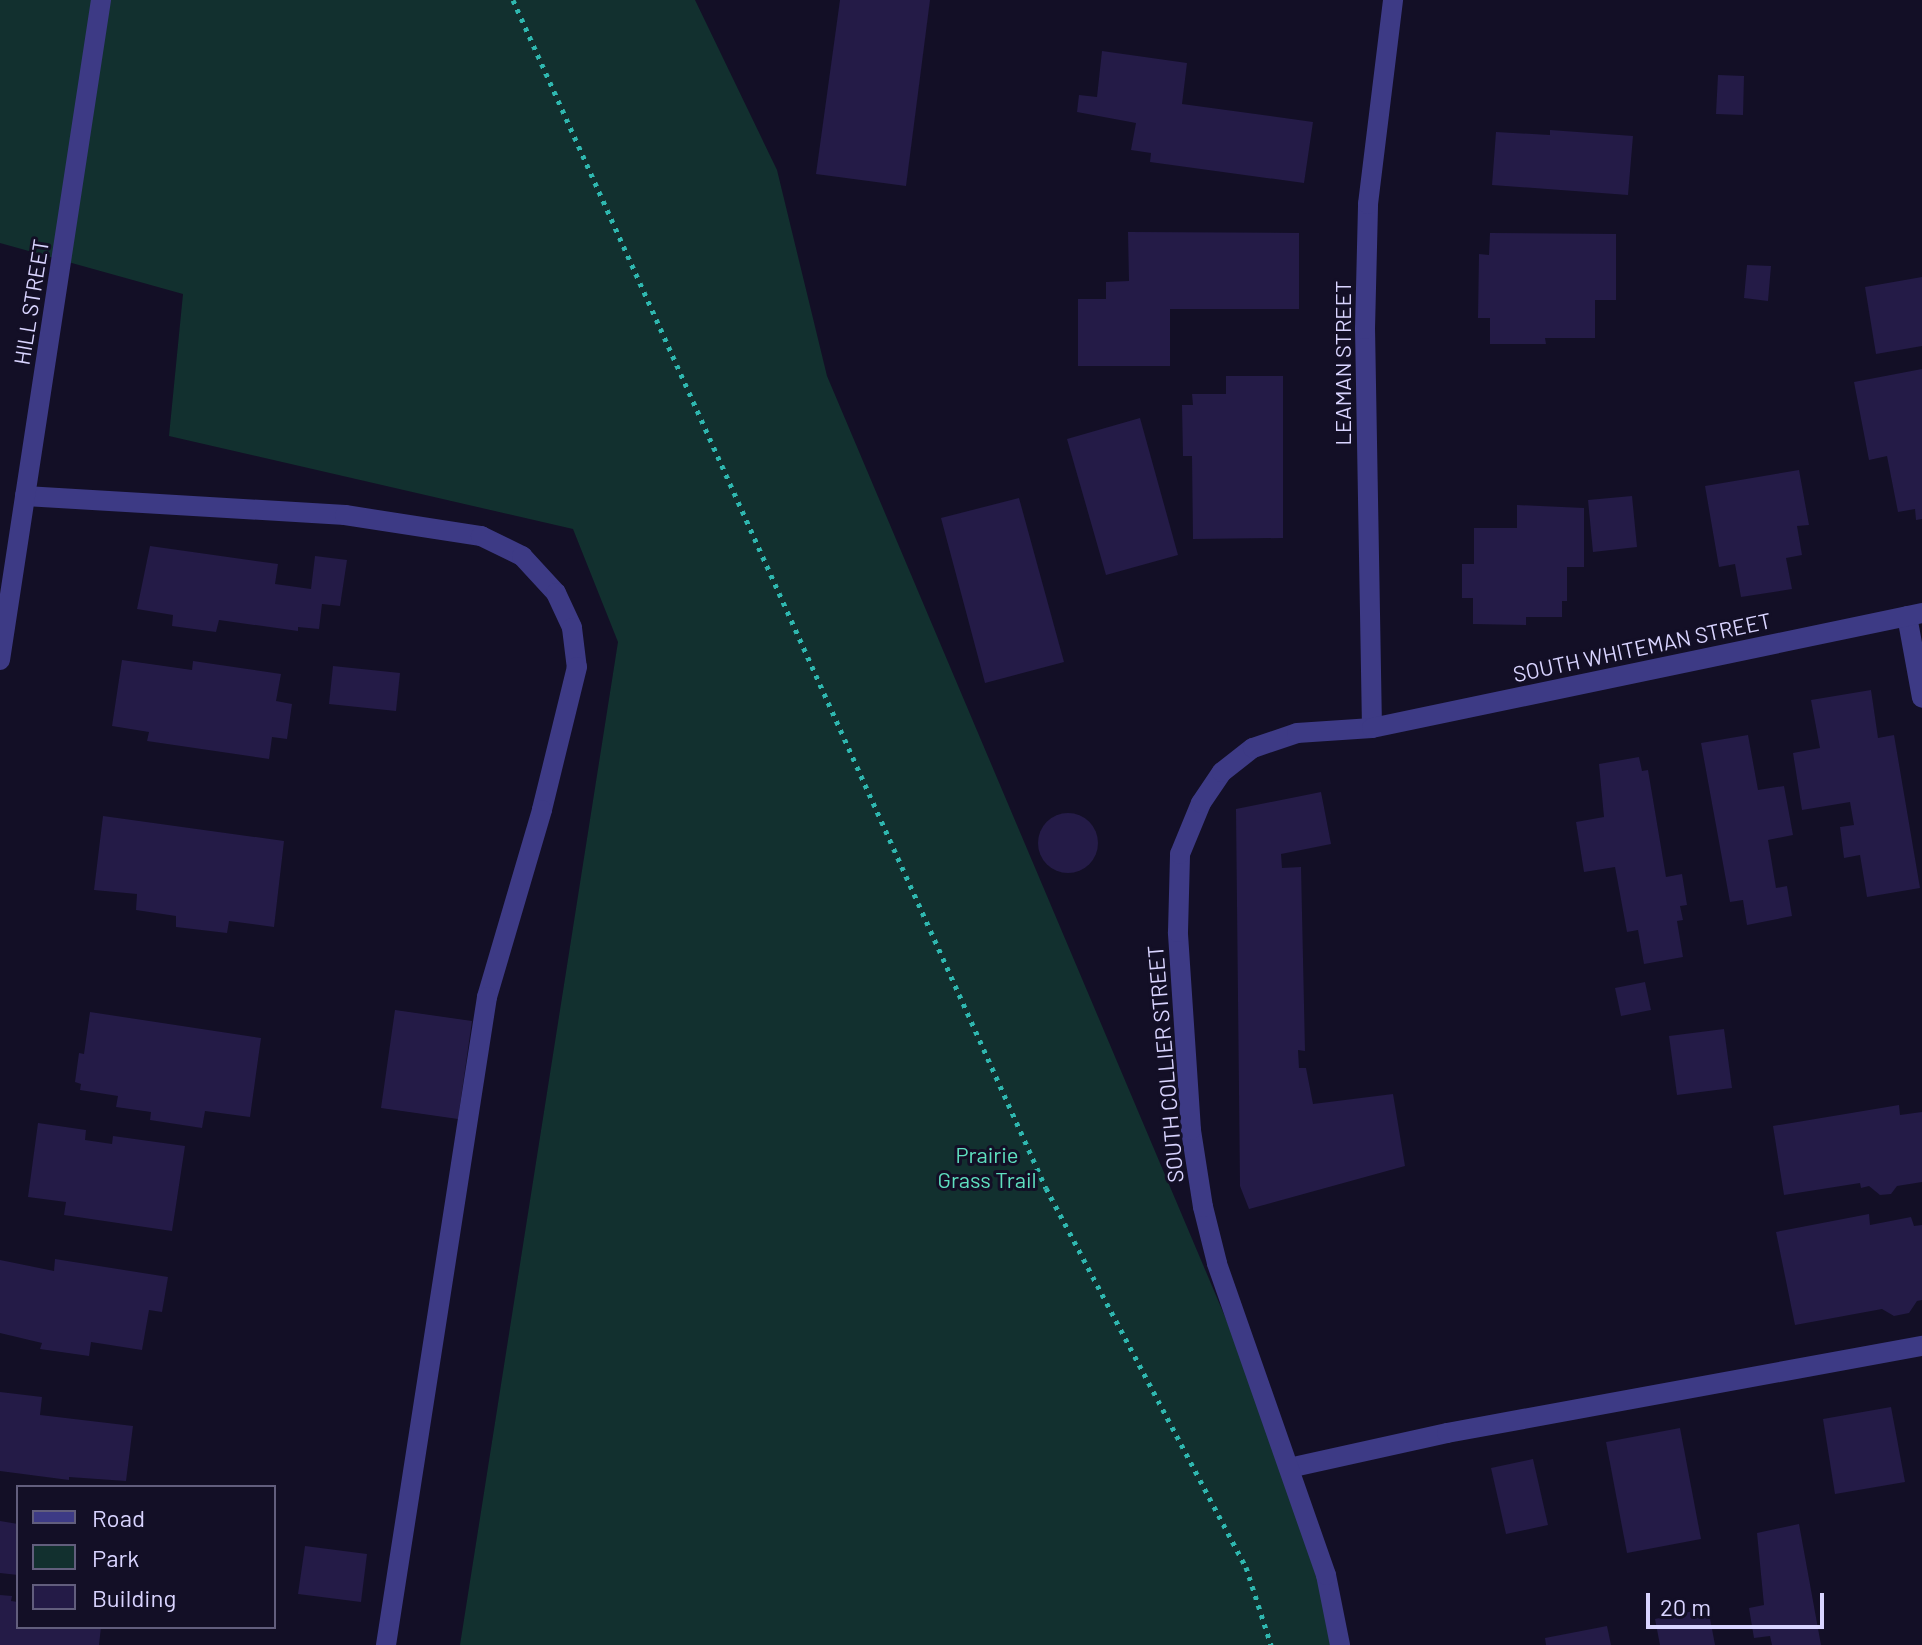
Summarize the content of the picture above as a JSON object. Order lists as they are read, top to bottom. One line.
{"streets":{"street":["HILL STREET","LEAMAN STREET","SOUTH WHITEMAN STREET","SOUTH COLLIER STREET"]},"crossings":[["LEAMAN STREET","SOUTH WHITEMAN STREET"],["LEAMAN STREET","SOUTH COLLIER STREET"],["SOUTH WHITEMAN STREET","SOUTH COLLIER STREET"]],"parks":["Prairie Grass Trail"],"legend":["Road","Park","Building"],"scale_bar":"20 m"}
